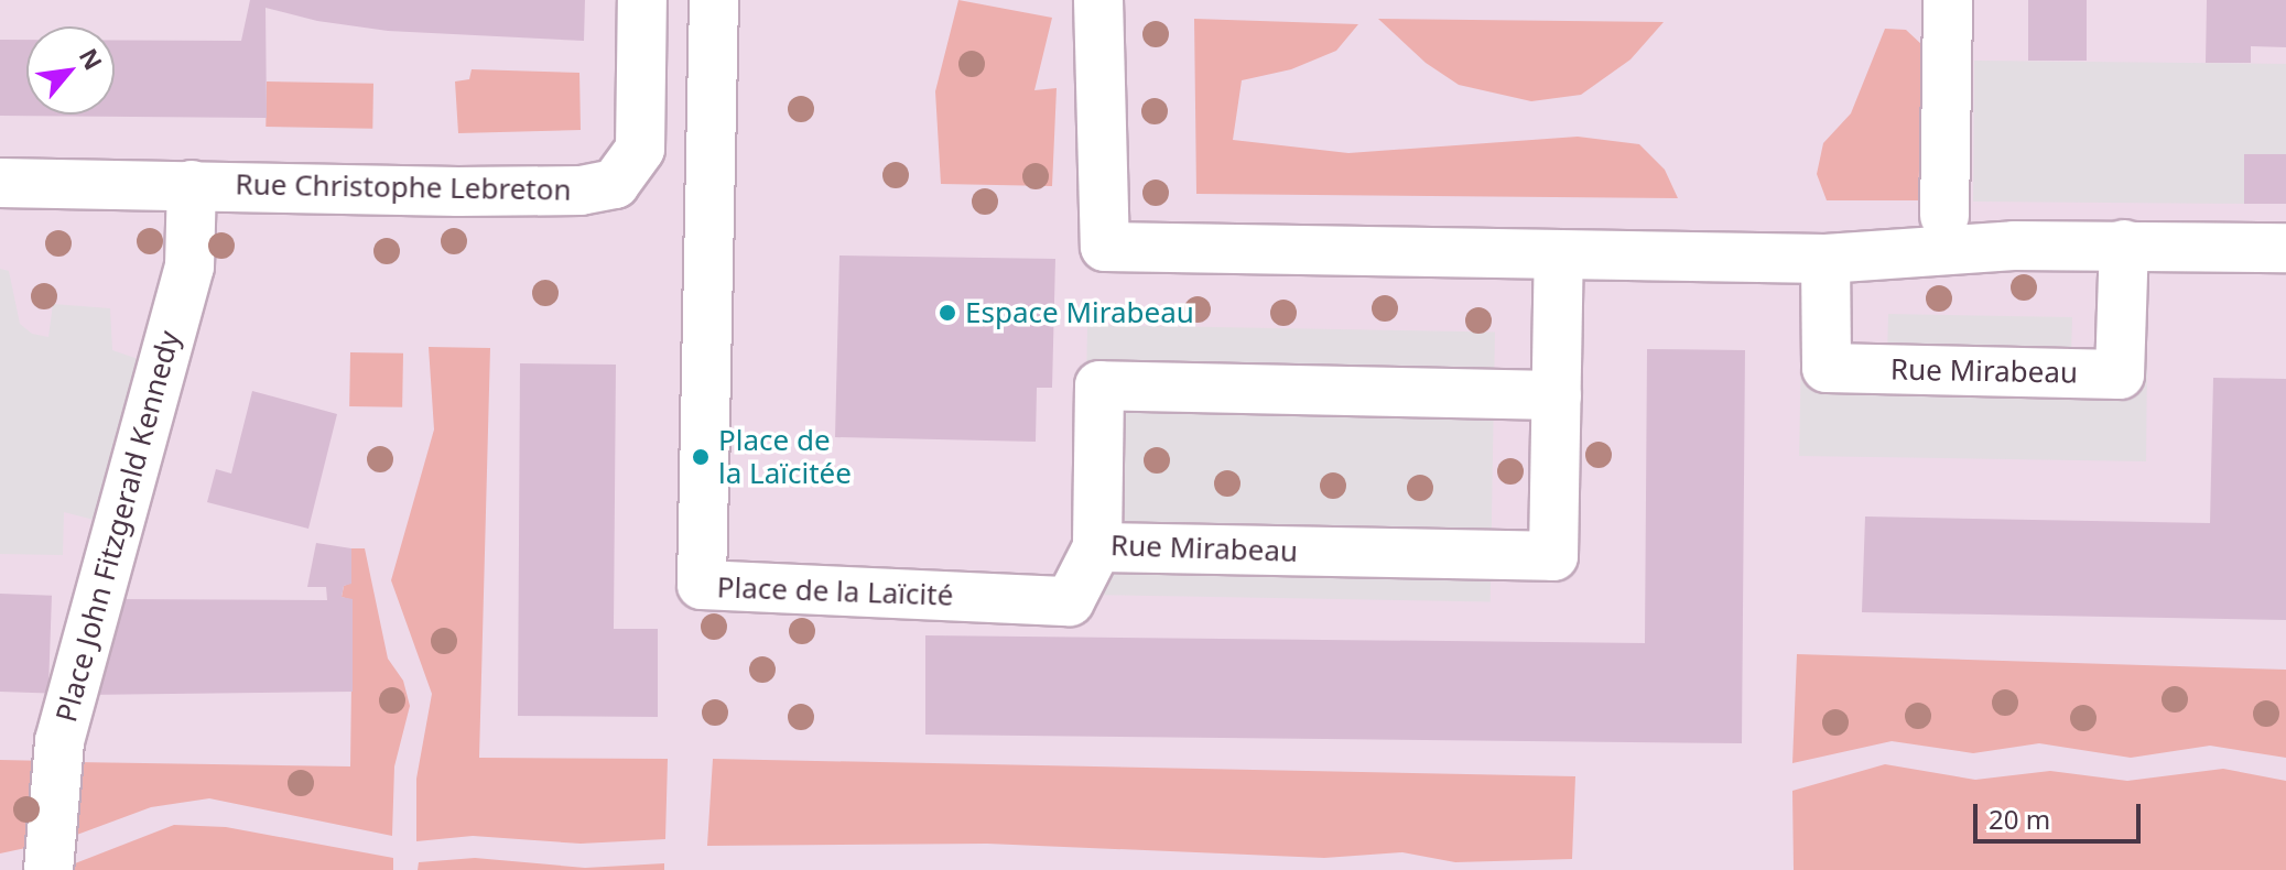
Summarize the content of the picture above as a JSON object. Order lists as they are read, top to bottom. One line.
{"streets":{"street":["Rue Christophe Lebreton","Rue Mirabeau","Place John Fitzgerald Kennedy","Place de la Laïcité"]},"crossings":[["Rue Christophe Lebreton","Place John Fitzgerald Kennedy"],["Rue Mirabeau","Place de la Laïcité"]],"places":["Espace Mirabeau","Place de la Laïcitée"],"scale_bar":"20 m","north":"top right"}
